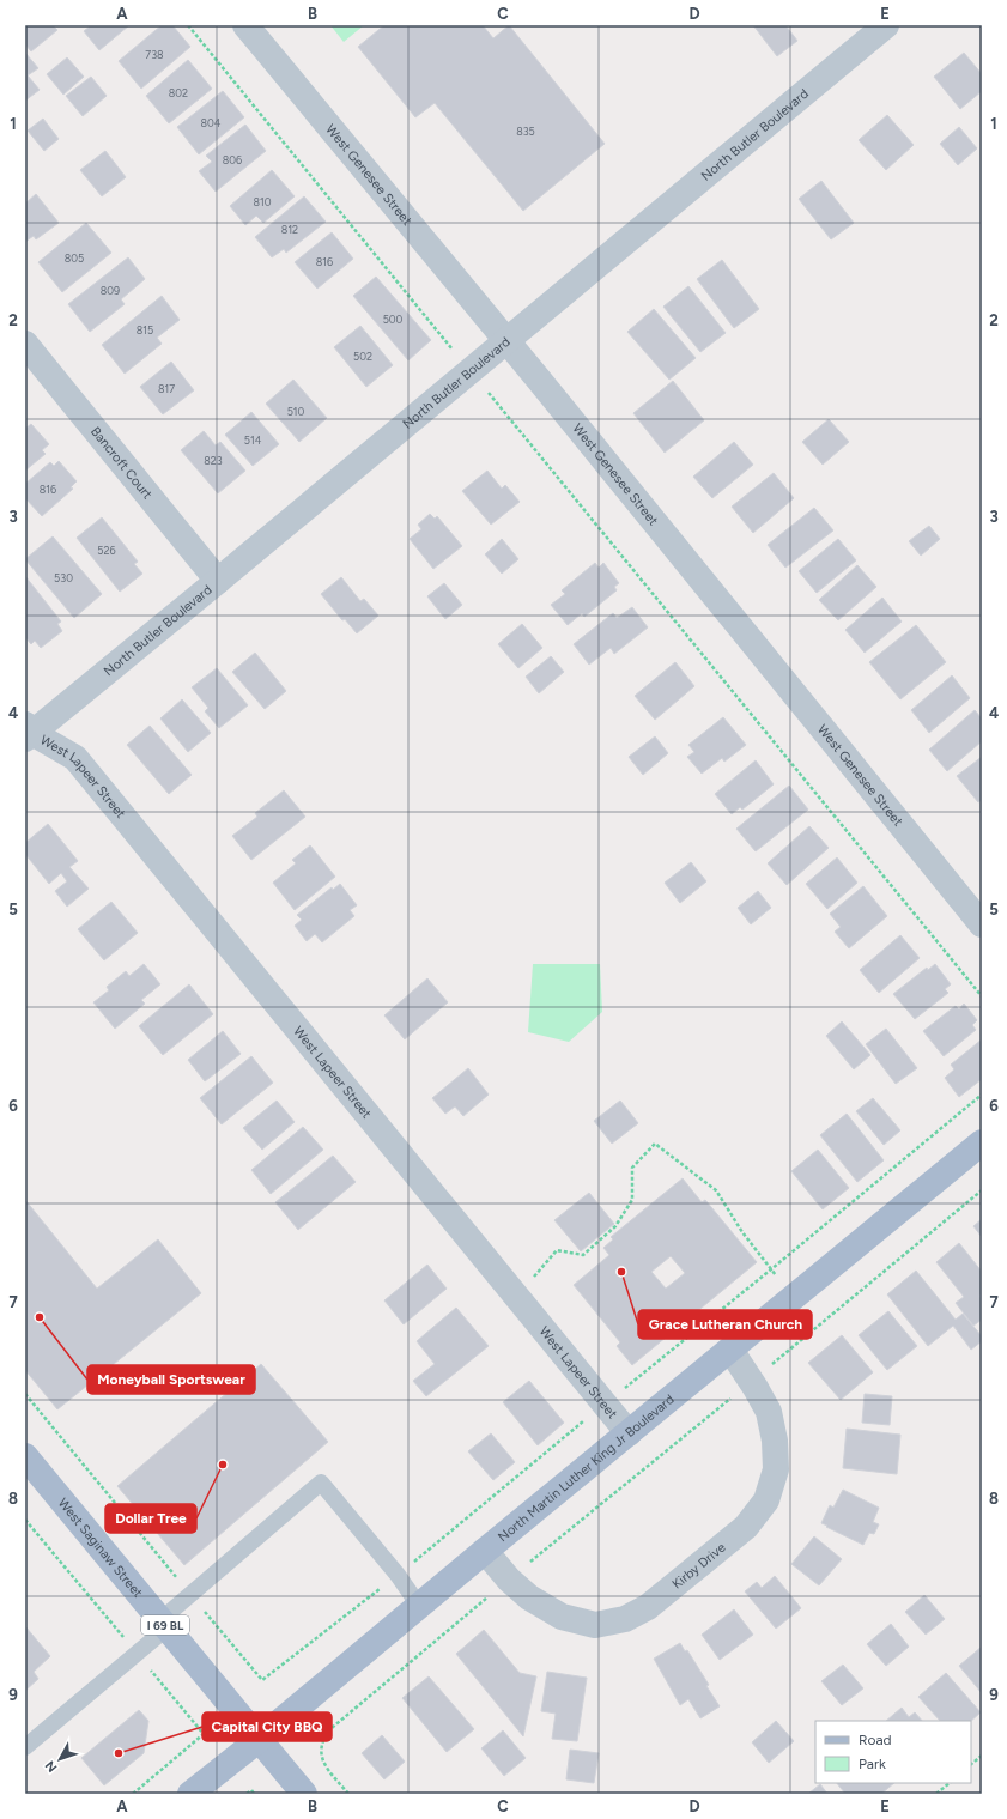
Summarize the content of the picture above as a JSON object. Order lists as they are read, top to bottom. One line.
{"streets":{"main road":["North Martin Luther King Jr Boulevard","West Saginaw Street","I 69 BL"],"street":["North Butler Boulevard","West Genesee Street","Bancroft Court","West Lapeer Street","Kirby Drive"]},"crossings":[["North Butler Boulevard","West Genesee Street"],["North Butler Boulevard","Bancroft Court"],["North Butler Boulevard","West Lapeer Street"],["West Lapeer Street","North Martin Luther King Jr Boulevard"],["North Martin Luther King Jr Boulevard","West Saginaw Street"],["North Martin Luther King Jr Boulevard","Kirby Drive"]],"places":["Grace Lutheran Church","Moneyball Sportswear","Dollar Tree","Capital City BBQ"],"house_numbers":["738","802","804","835","806","810","812","805","816","809","500","815","502","817","510","514","823","816","526","530"],"legend":["Road","Park"],"north":"bottom left","grid":{"columns":["A","B","C","D","E"],"rows":["1","2","3","4","5","6","7","8","9"]}}
